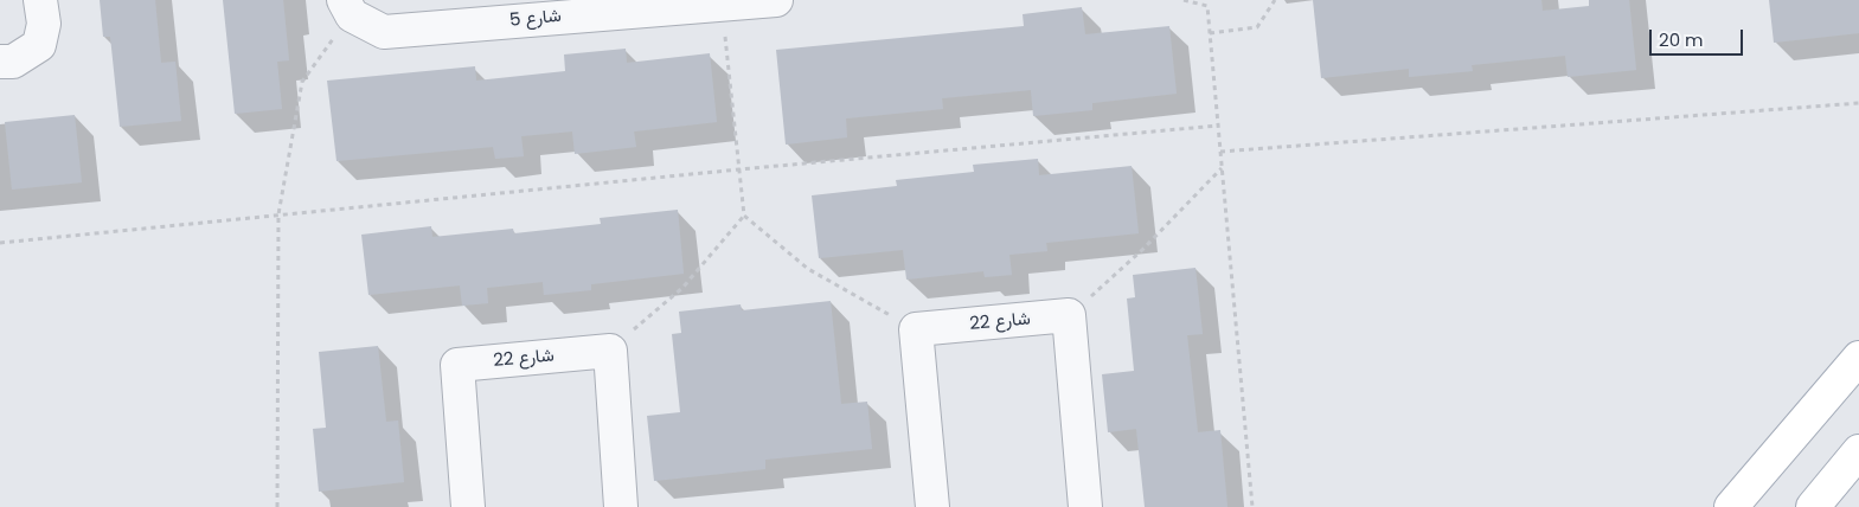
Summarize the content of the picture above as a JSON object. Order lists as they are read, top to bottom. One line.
{"streets":{"street":["شارع 5","شارع 22"]},"scale_bar":"20 m"}
